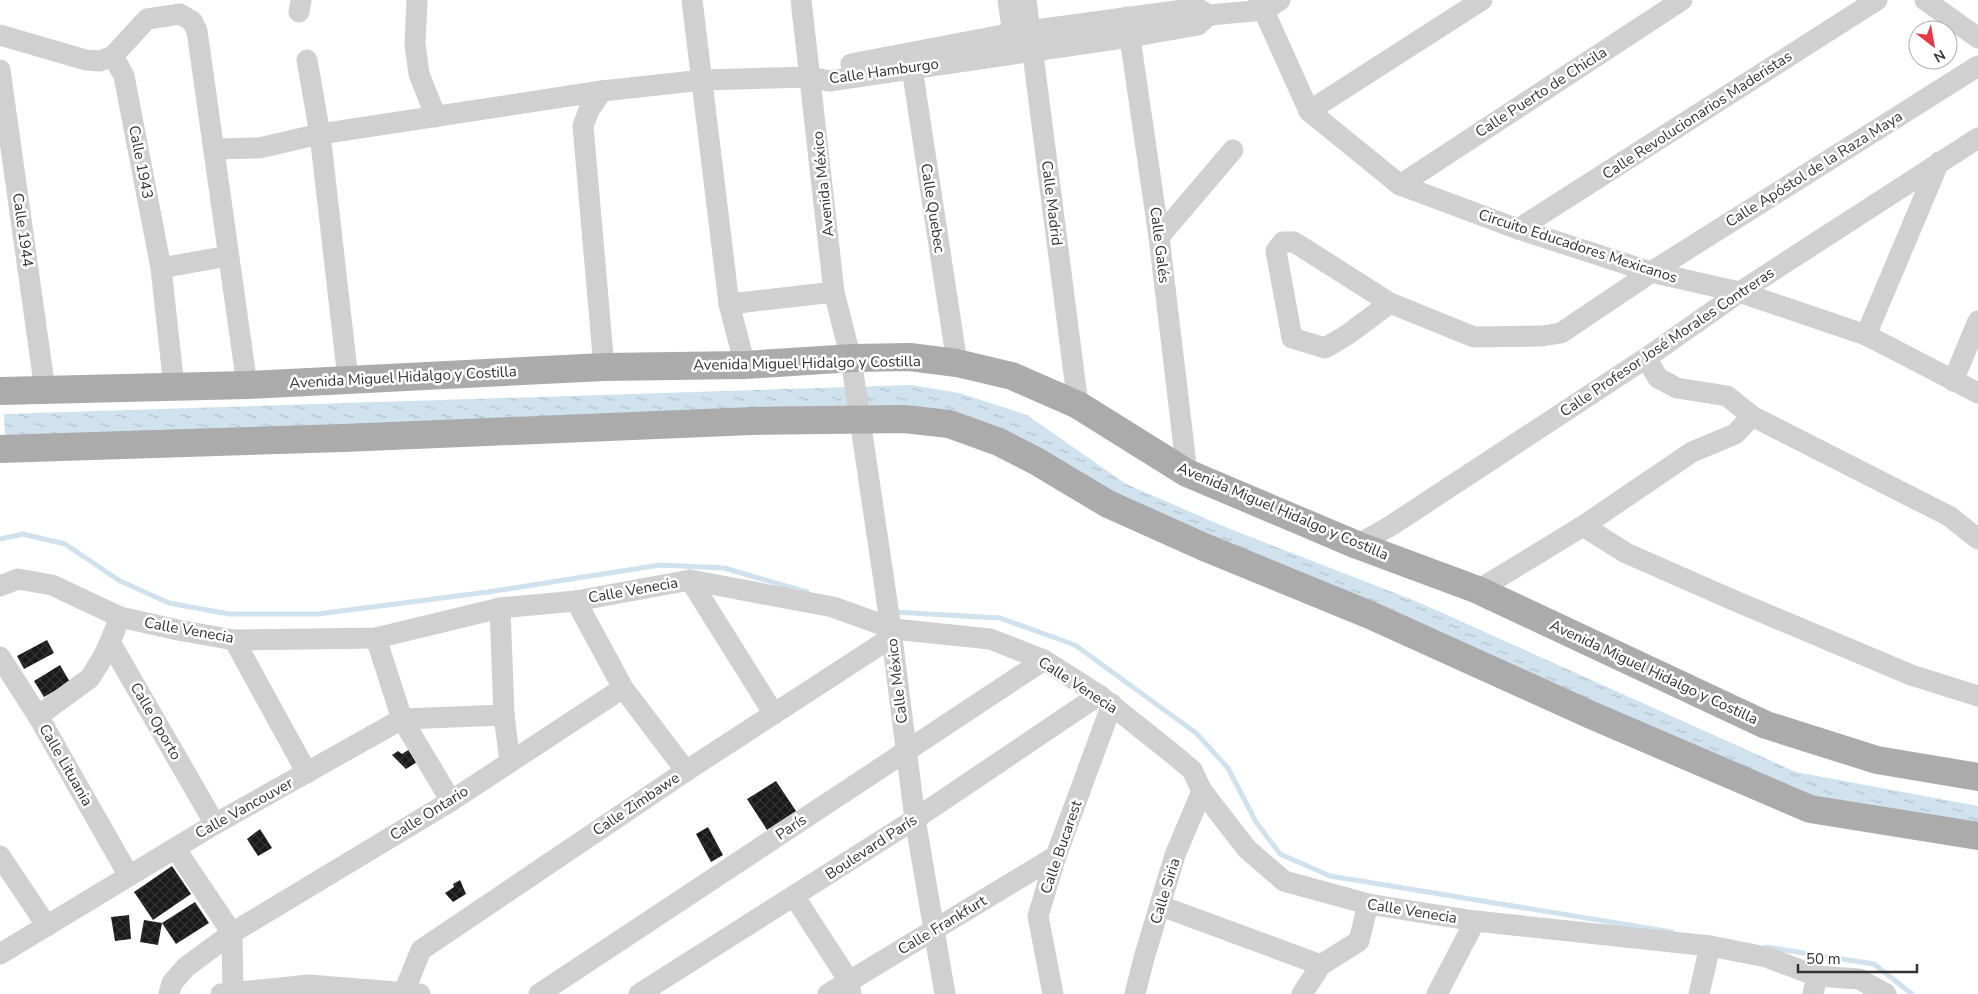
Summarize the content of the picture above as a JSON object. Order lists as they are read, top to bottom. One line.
{"streets":{"main road":["Avenida Miguel Hidalgo y Costilla"],"street":["Calle Hamburgo","Calle Puerto de Chicila","Calle Revolucionarios Maderistas","Calle 1943","Calle Apóstol de la Raza Maya","Avenida México","Calle Madrid","Calle Quebec","Calle 1944","Calle Galés","Circuito Educadores Mexicanos","Calle Profesor José Morales Contreras","Calle Venecia","Calle México","Calle Oporto","Calle Lituania","Calle Zimbawe","Calle Vancouver","Calle Ontario","París","Boulevard París","Calle Bucarest","Calle Siria","Calle Frankfurt"]},"crossings":[["Calle Hamburgo","Avenida México"],["Calle Hamburgo","Calle Madrid"],["Calle Hamburgo","Calle Quebec"],["Calle Hamburgo","Calle Galés"],["Calle Hamburgo","Circuito Educadores Mexicanos"],["Calle Puerto de Chicila","Circuito Educadores Mexicanos"],["Calle Revolucionarios Maderistas","Circuito Educadores Mexicanos"],["Calle 1943","Avenida Miguel Hidalgo y Costilla"],["Calle Apóstol de la Raza Maya","Circuito Educadores Mexicanos"],["Avenida México","Avenida Miguel Hidalgo y Costilla"],["Avenida México","Calle México"],["Calle Madrid","Avenida Miguel Hidalgo y Costilla"],["Calle Quebec","Avenida Miguel Hidalgo y Costilla"],["Calle 1944","Avenida Miguel Hidalgo y Costilla"],["Calle Galés","Avenida Miguel Hidalgo y Costilla"],["Circuito Educadores Mexicanos","Calle Profesor José Morales Contreras"],["Calle Profesor José Morales Contreras","Avenida Miguel Hidalgo y Costilla"],["Avenida Miguel Hidalgo y Costilla","Calle México"],["Calle Venecia","Calle México"],["Calle Venecia","Calle Zimbawe"],["Calle Venecia","París"],["Calle Venecia","Boulevard París"],["Calle Venecia","Calle Bucarest"],["Calle Venecia","Calle Siria"],["Calle México","Calle Zimbawe"],["Calle México","París"],["Calle México","Boulevard París"],["Calle México","Calle Frankfurt"],["Calle Oporto","Calle Vancouver"],["Calle Lituania","Calle Vancouver"],["Boulevard París","Calle Bucarest"],["Calle Bucarest","Calle Frankfurt"]],"scale_bar":"50 m","north":"bottom right"}
